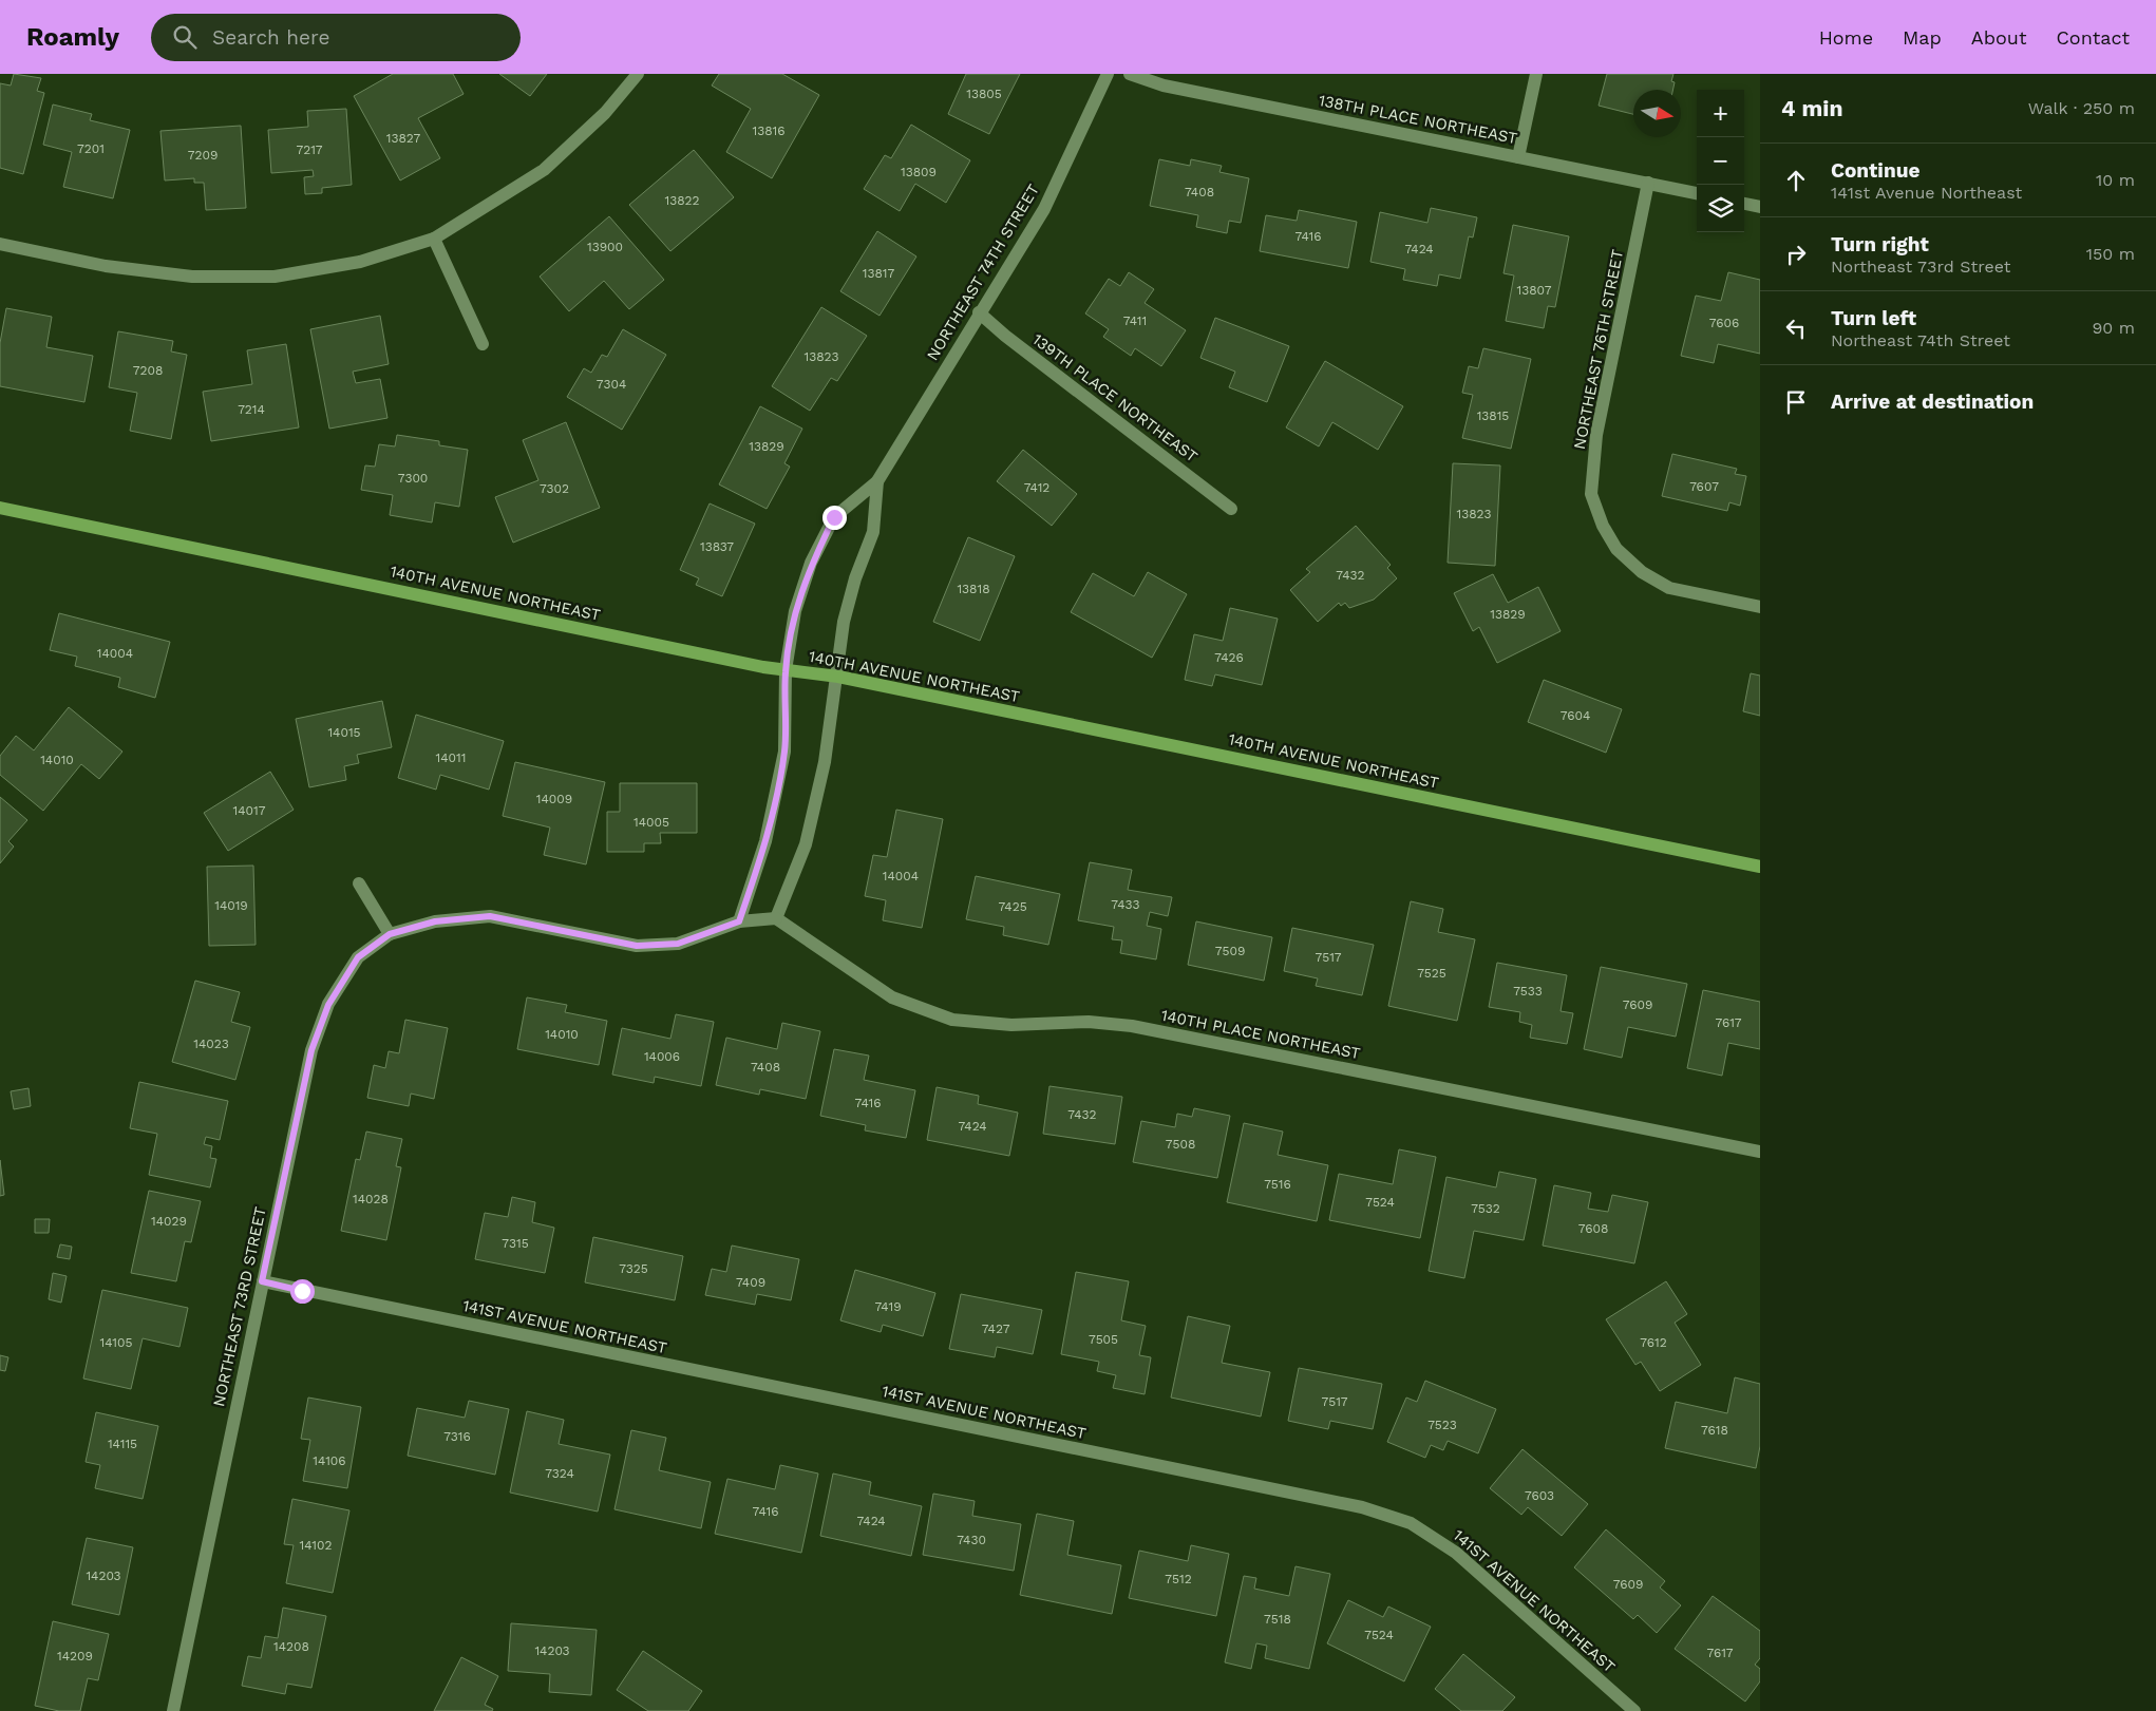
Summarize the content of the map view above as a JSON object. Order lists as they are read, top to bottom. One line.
{"streets":{"main road":["140TH AVENUE NORTHEAST"],"street":["138TH PLACE NORTHEAST","NORTHEAST 74TH STREET","NORTHEAST 76TH STREET","139TH PLACE NORTHEAST","140TH PLACE NORTHEAST","NORTHEAST 73RD STREET","141ST AVENUE NORTHEAST"]},"crossings":[["138TH PLACE NORTHEAST","NORTHEAST 76TH STREET"],["NORTHEAST 74TH STREET","139TH PLACE NORTHEAST"],["NORTHEAST 74TH STREET","140TH AVENUE NORTHEAST"],["NORTHEAST 74TH STREET","140TH PLACE NORTHEAST"],["NORTHEAST 74TH STREET","NORTHEAST 73RD STREET"],["140TH PLACE NORTHEAST","NORTHEAST 73RD STREET"],["NORTHEAST 73RD STREET","141ST AVENUE NORTHEAST"]],"house_numbers":["13805","13816","13827","7201","7217","7209","13809","7408","13822","7416","13900","7424","13817","13807","7411","7606","13823","7208","7304","7214","13815","13829","7300","7607","7412","7302","13823","13837","7432","13818","13829","14004","7426","7604","14015","14011","14010","14009","14017","14005","14004","7433","14019","7425","7509","7517","7525","7533","7609","7617","14010","14023","14006","7408","7416","7432","7424","7508","7516","14028","7524","7532","14029","7608","7315","7325","7409","7419","7427","7505","14105","7612","7517","7523","7618","7316","14115","14106","7324","7603","7416","7424","7430","14102","14203","7512","7609","7518","7524","14208","14203","7617","14209"],"north":"right","page":{"header":"Roamly","search":"Search here","nav":["Home","Map","About","Contact"],"heading":["4 min","Walk · 250 m"],"map_buttons":["+","−"],"list":[["Continue","141st Avenue Northeast","10 m"],["Turn right","Northeast 73rd Street","150 m"],["Turn left","Northeast 74th Street","90 m"],"Arrive at destination"]}}
